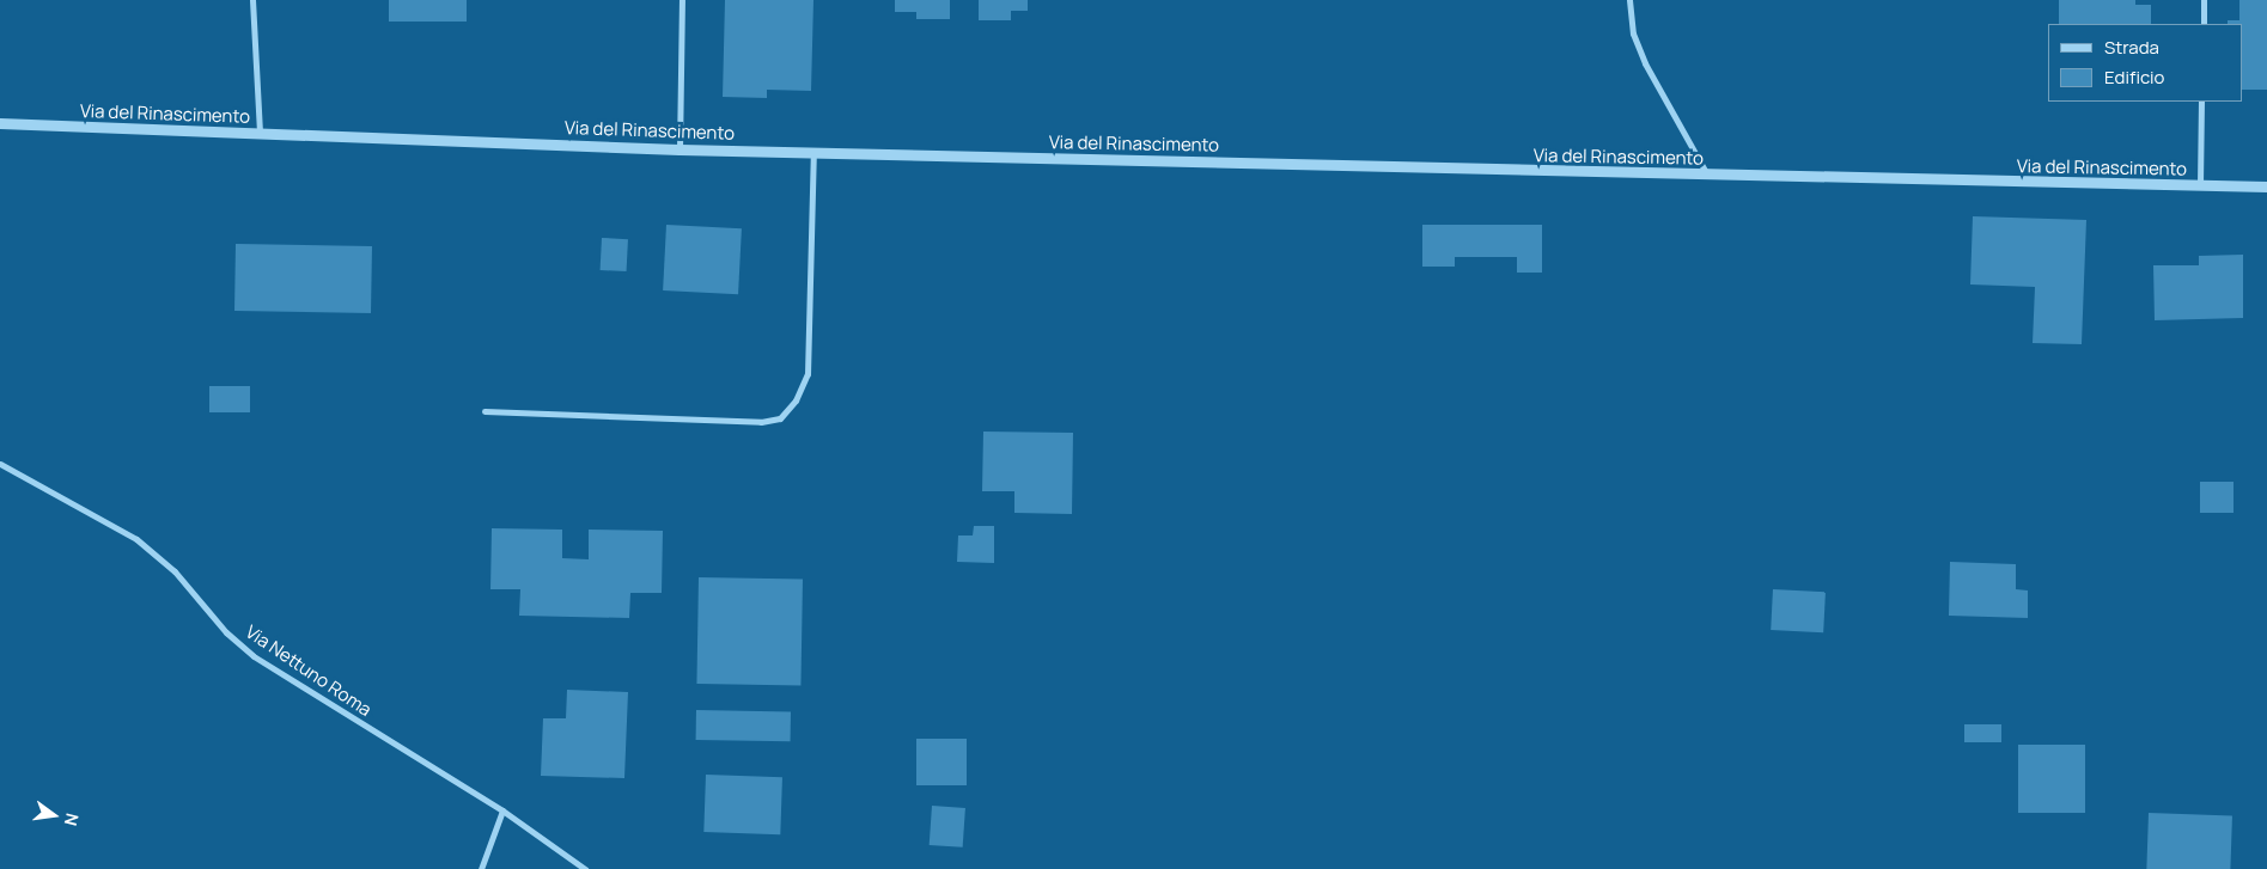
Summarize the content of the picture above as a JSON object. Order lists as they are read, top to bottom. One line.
{"streets":{"street":["Via del Rinascimento","Via Nettuno Roma"]},"legend":["Strada","Edificio"],"north":"right"}
